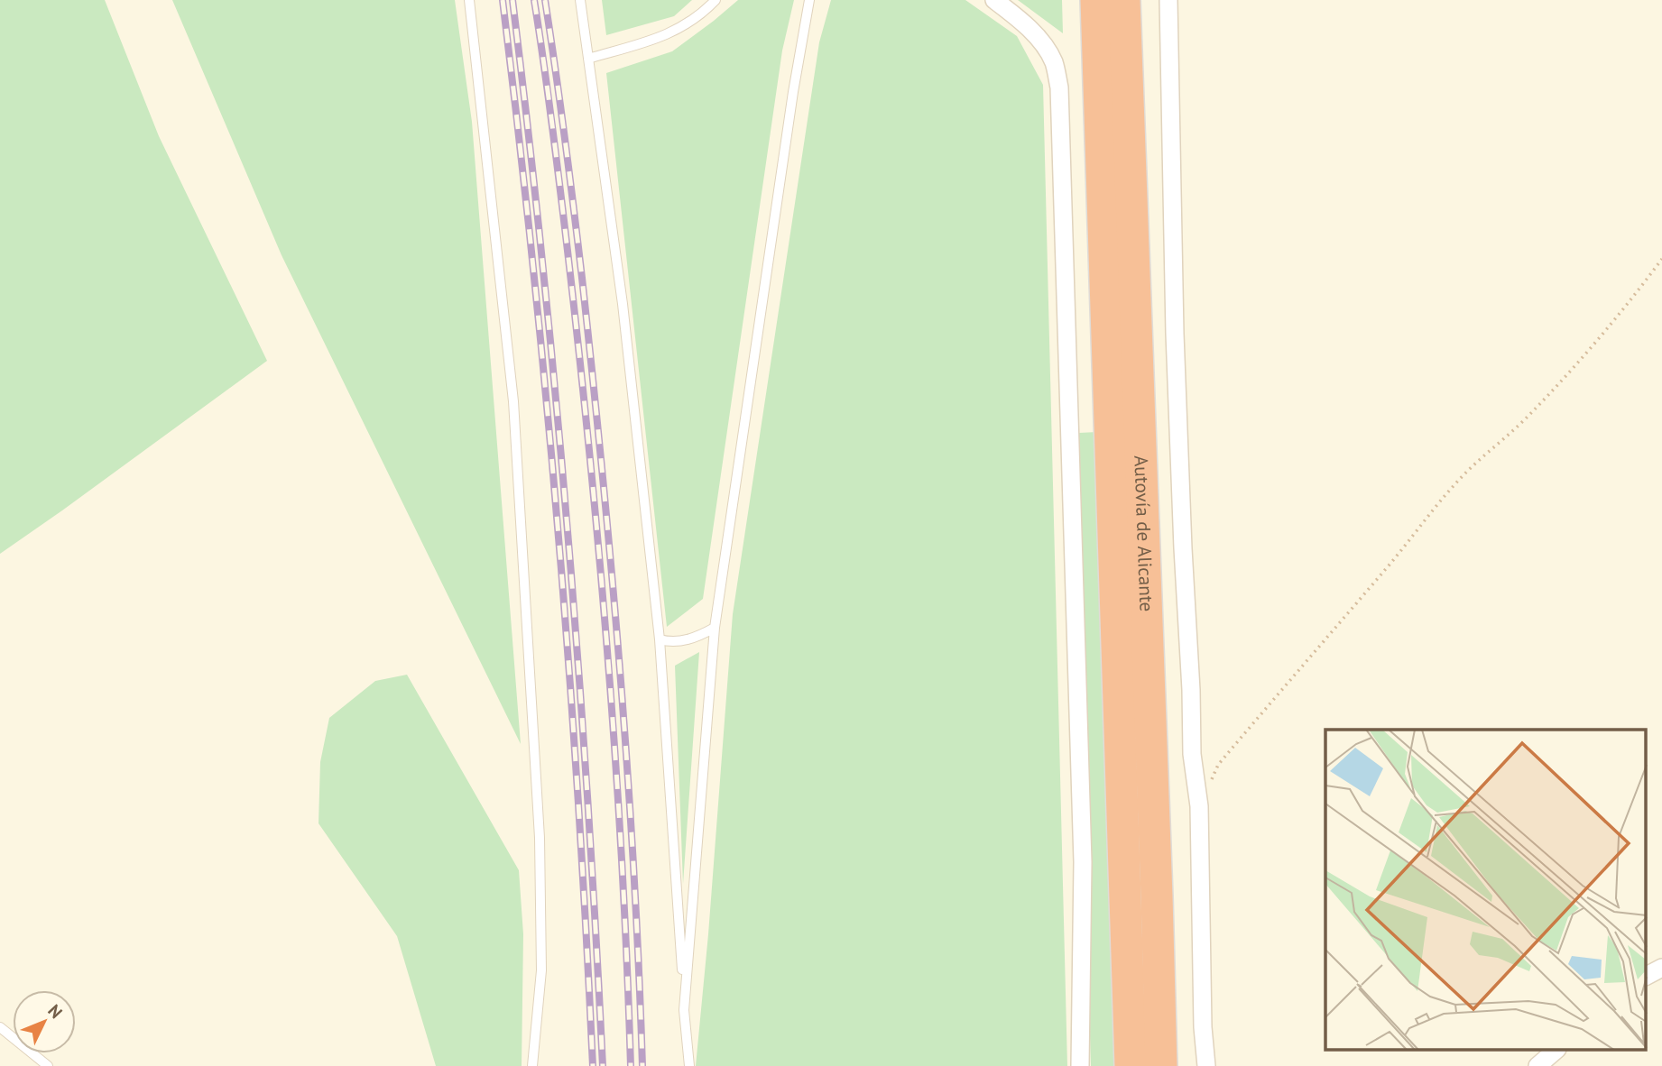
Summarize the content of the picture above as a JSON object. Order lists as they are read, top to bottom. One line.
{"streets":{"highway":["Autovía de Alicante"]},"north":"top right"}
